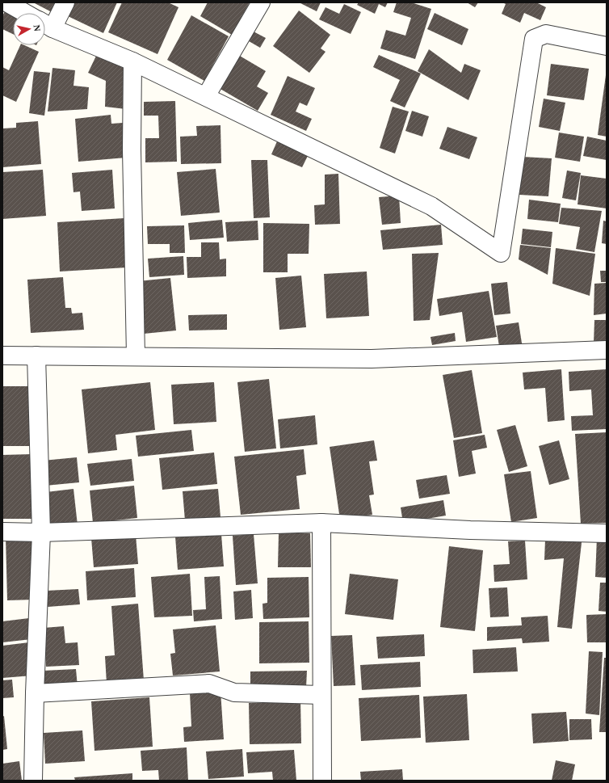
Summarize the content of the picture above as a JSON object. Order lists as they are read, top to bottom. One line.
{"north":"right"}
